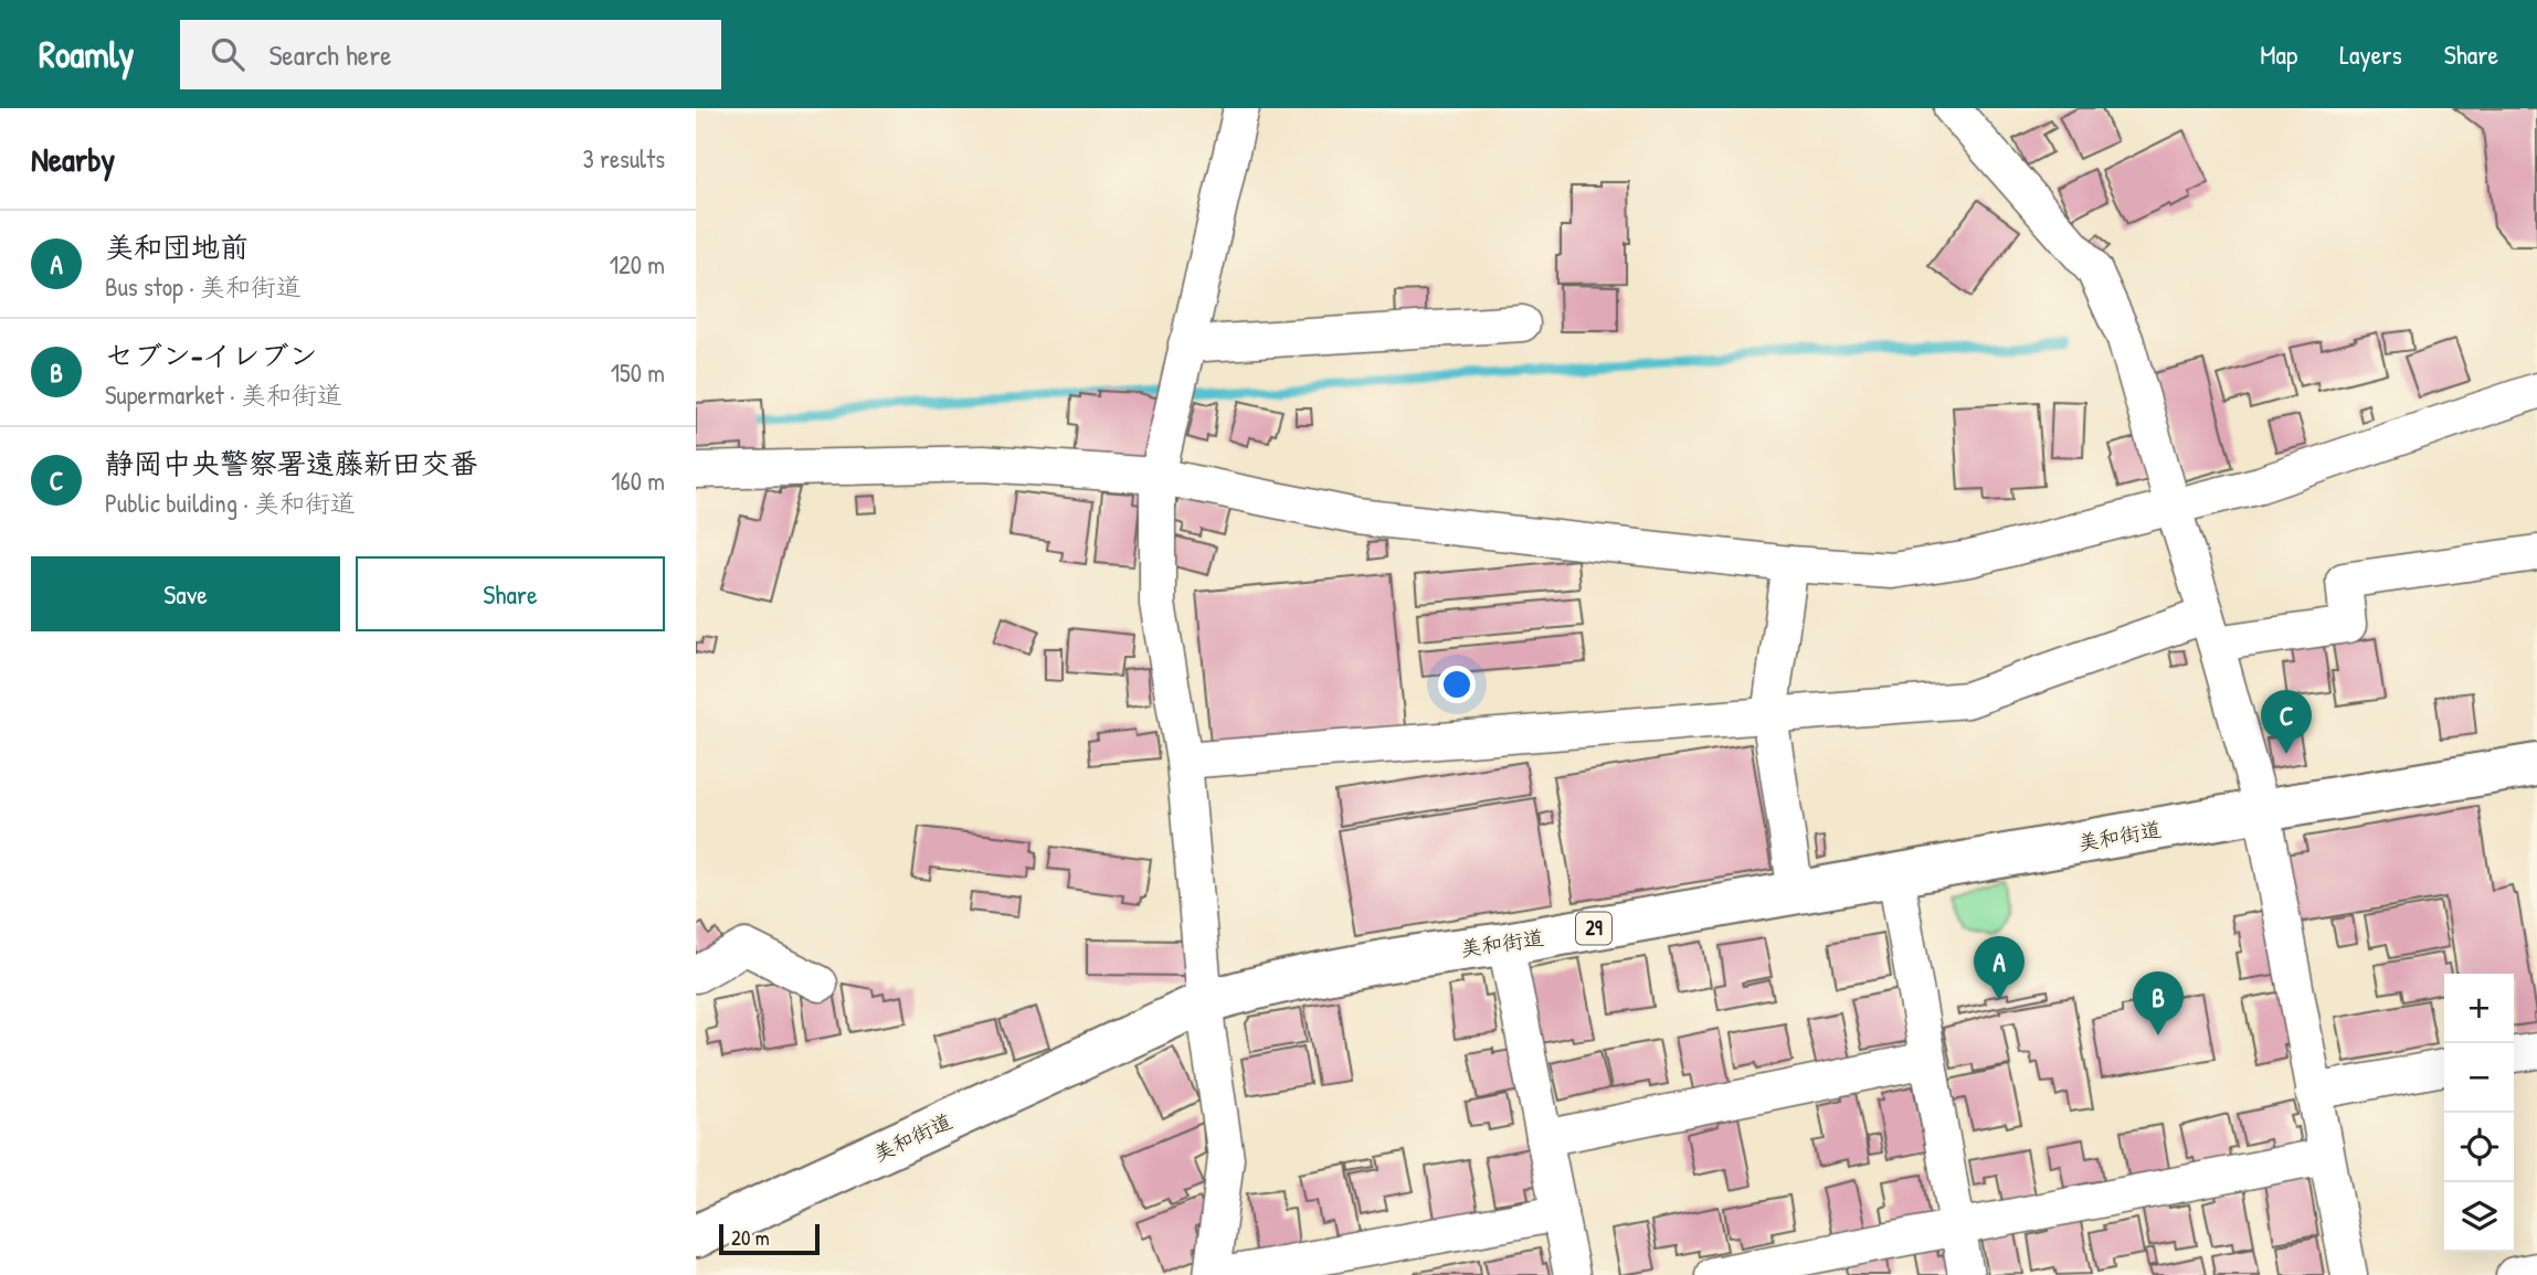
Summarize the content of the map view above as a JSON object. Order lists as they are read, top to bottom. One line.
{"streets":{"main road":["美和街道","29"]},"scale_bar":"20 m","page":{"header":"Roamly","search":"Search here","nav":["Map","Layers","Share"],"heading":["Nearby","3 results"],"list":[{"mark":"A","name":"美和団地前","note":"Bus stop · 美和街道","value":"120 m"},{"mark":"B","name":"セブン-イレブン","note":"Supermarket · 美和街道","value":"150 m"},{"mark":"C","name":"静岡中央警察署遠藤新田交番","note":"Public building · 美和街道","value":"160 m"}],"buttons":["Save","Share"],"pins":["C","A","B"],"map_buttons":["+","−"],"scale":"20 m"}}
